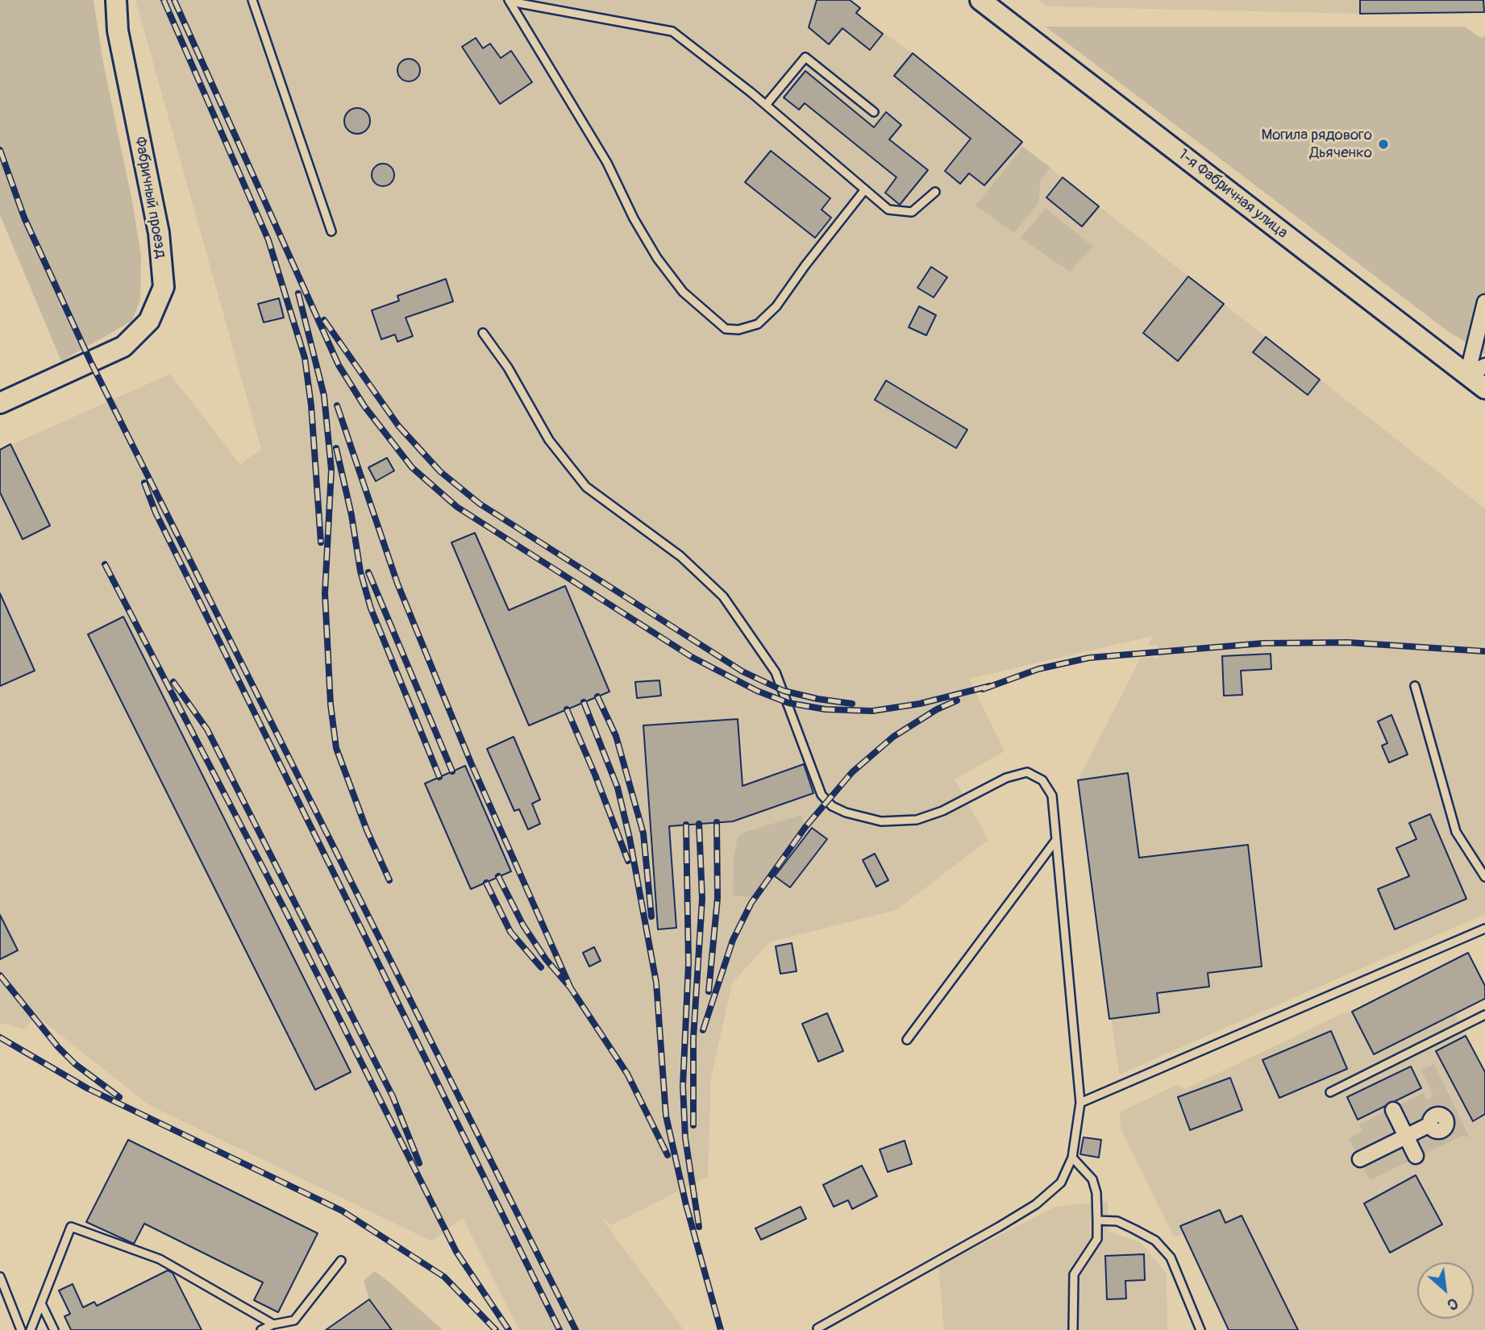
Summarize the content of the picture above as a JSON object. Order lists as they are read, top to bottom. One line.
{"streets":{"main road":["1-я Фабричная улица","Фабричный проезд"]},"places":["Могила рядового Дьяченко"],"north":"bottom right"}
